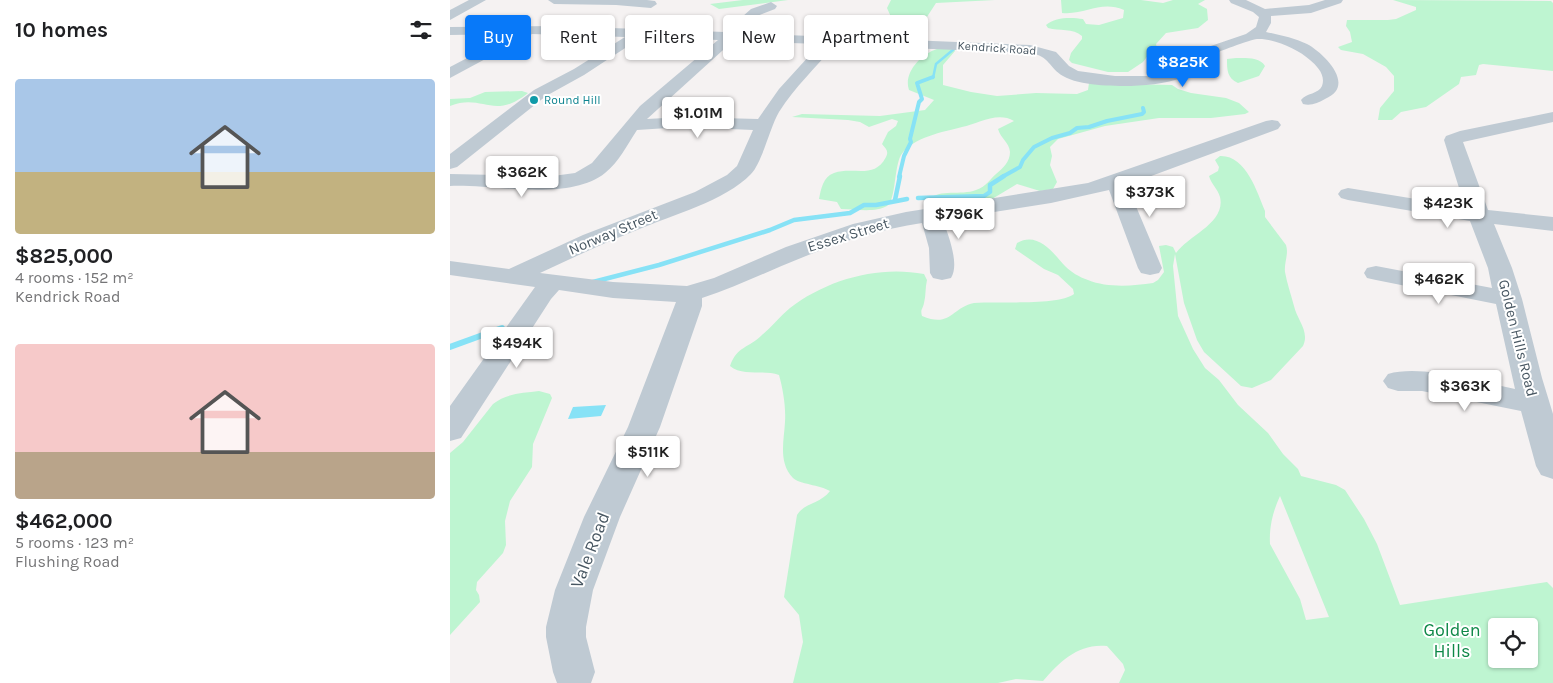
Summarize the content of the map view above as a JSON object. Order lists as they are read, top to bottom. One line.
{"streets":{"street":["Kendrick Road","Norway Street","Essex Street","Golden Hills Road","Vale Road"]},"crossings":[["Norway Street","Essex Street"],["Essex Street","Vale Road"]],"parks":["Golden Hills"],"places":["Round Hill"],"page":{"heading":"10 homes","chip":["Buy","Rent","Filters","New","Apartment"],"price":["$825K","$1.01M","$362K","$373K","$423K","$796K","$462K","$494K","$363K","$511K"],"list":[{"name":"$825,000","note":"4 rooms · 152 m² · Kendrick Road"},{"name":"$462,000","note":"5 rooms · 123 m² · Flushing Road"}]}}
